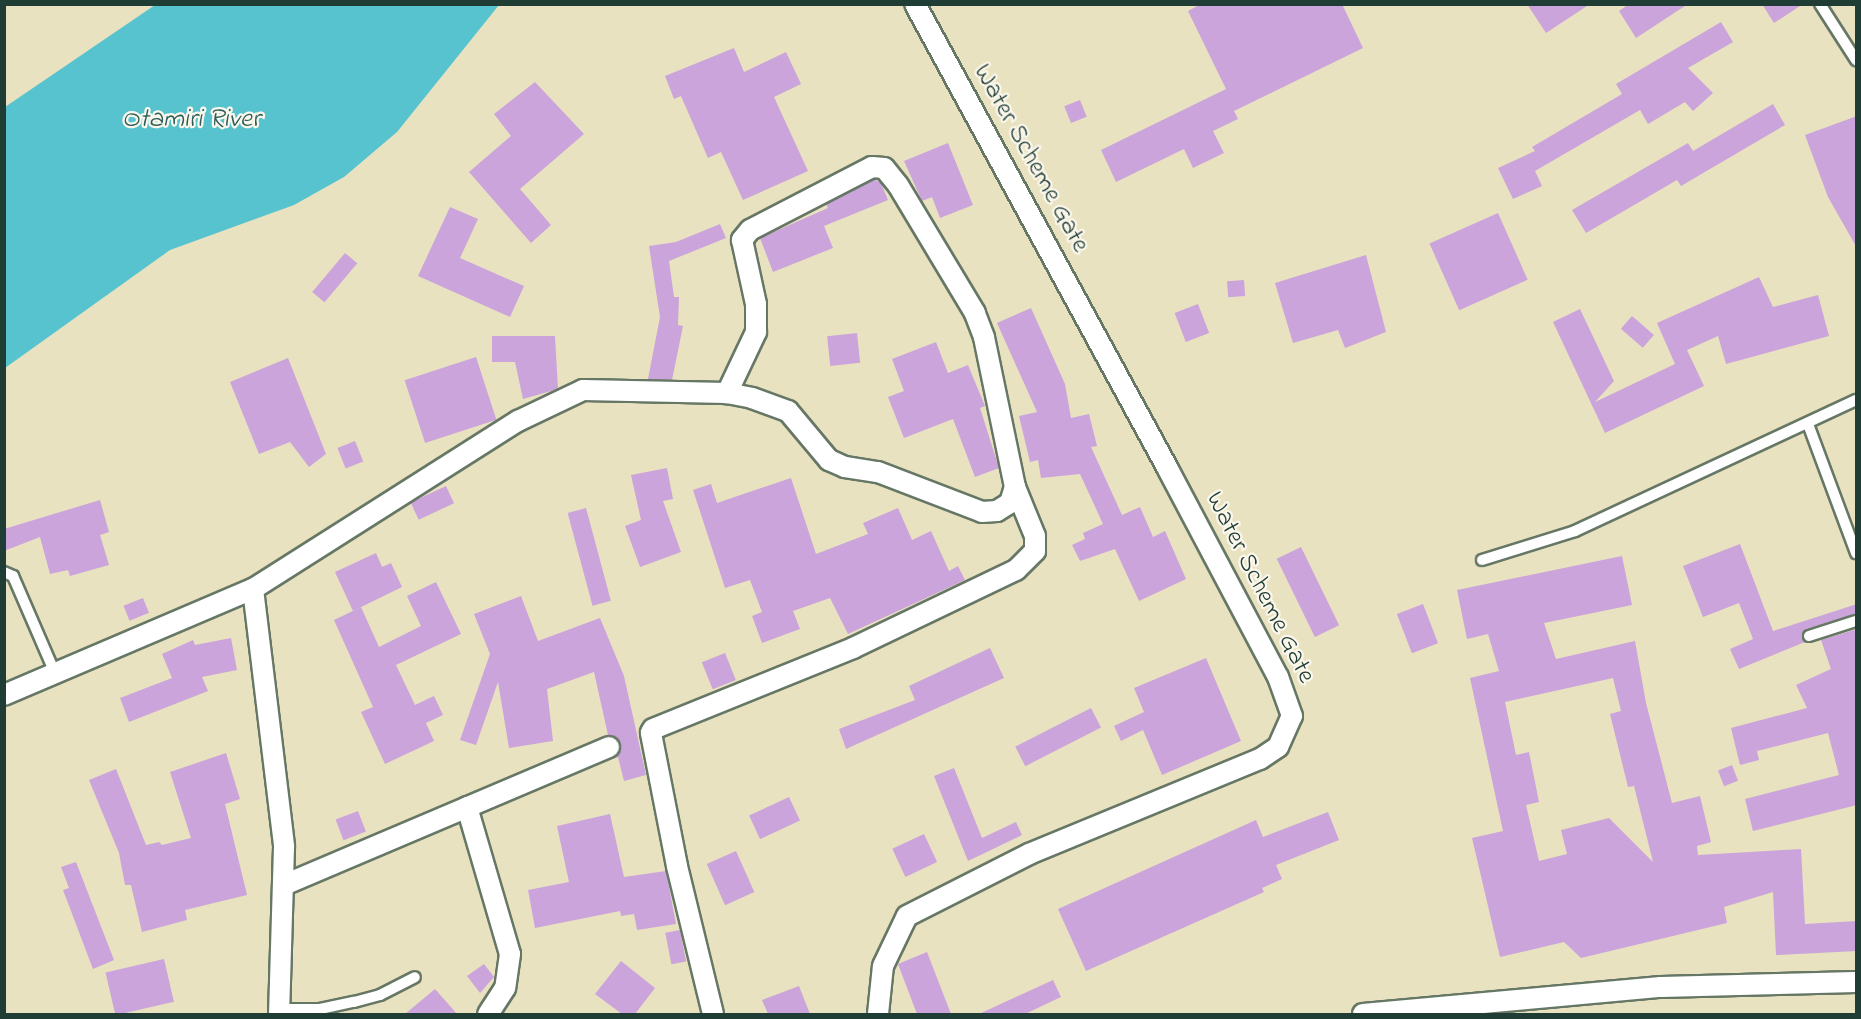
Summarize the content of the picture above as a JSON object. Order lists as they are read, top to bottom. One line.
{"streets":{"street":["Water Scheme Gate"]},"water":["Otamiri River"]}
